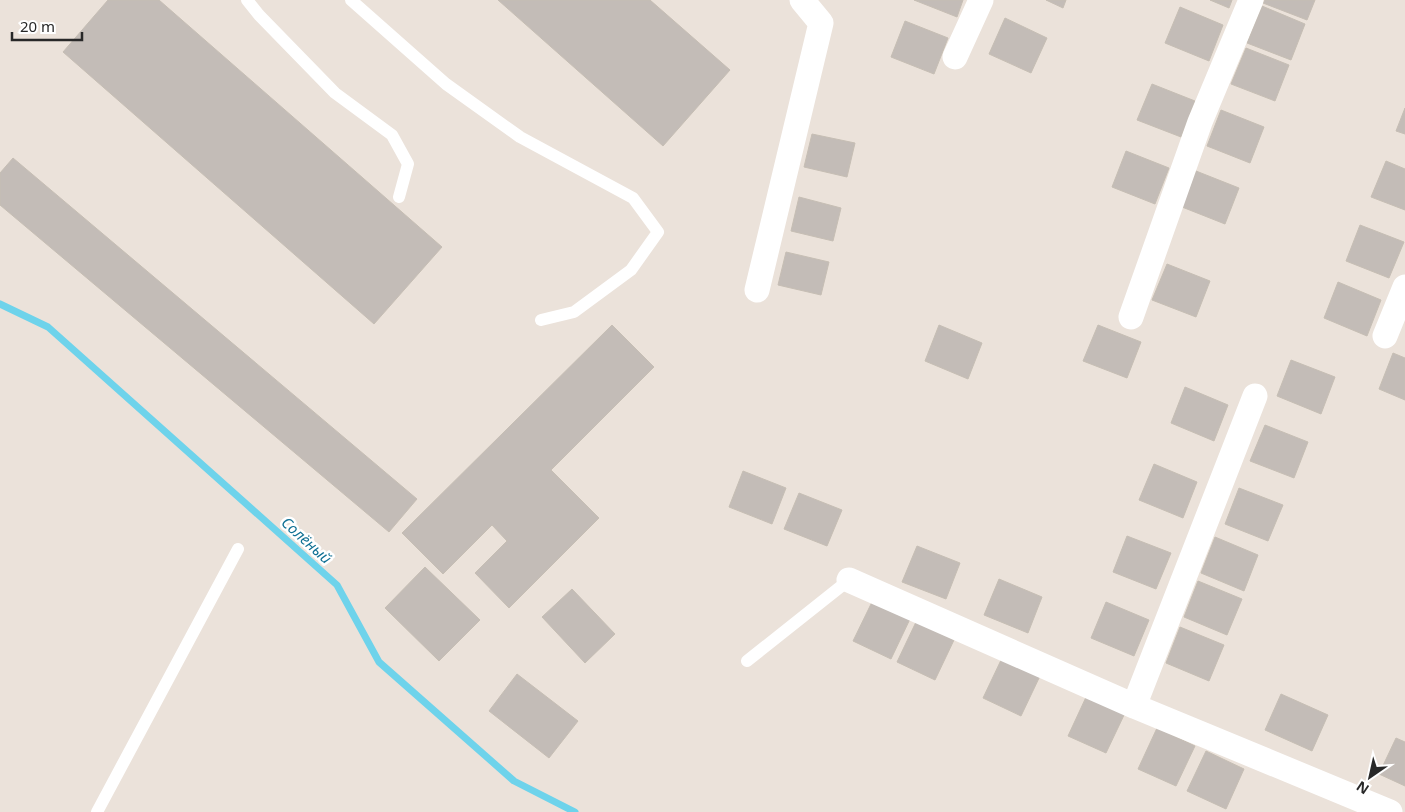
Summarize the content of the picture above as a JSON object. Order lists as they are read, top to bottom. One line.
{"water":["Солёный"],"scale_bar":"20 m","north":"bottom left"}
